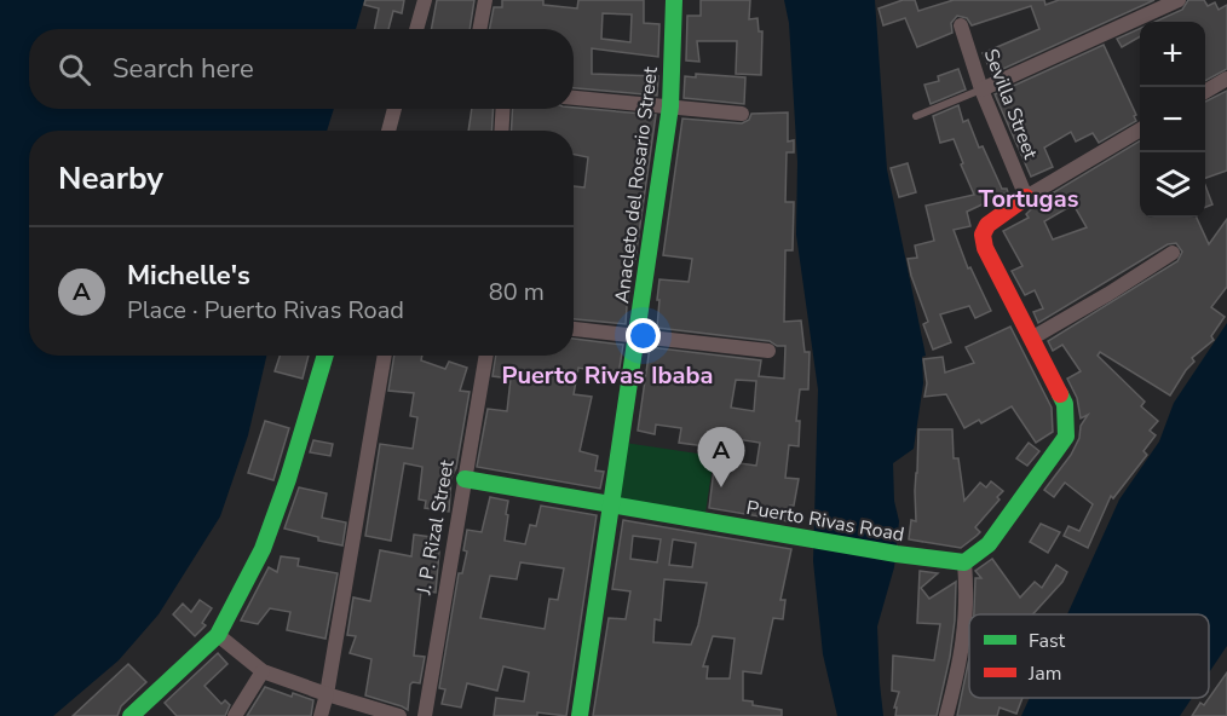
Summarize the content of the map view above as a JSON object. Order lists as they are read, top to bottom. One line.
{"streets":{"street":["Sevilla Street","Anacleto del Rosario Street","Puerto Rivas Road","J. P. Rizal Street"]},"crossings":[["Anacleto del Rosario Street","Puerto Rivas Road"],["Puerto Rivas Road","J. P. Rizal Street"]],"districts":["Tortugas","Puerto Rivas Ibaba"],"legend":["Fast","Jam"],"page":{"map_buttons":["+","−"],"search":"Search here","heading":"Nearby","list":[{"mark":"A","name":"Michelle's","note":"Place · Puerto Rivas Road","value":"80 m"}],"pins":"A"}}
